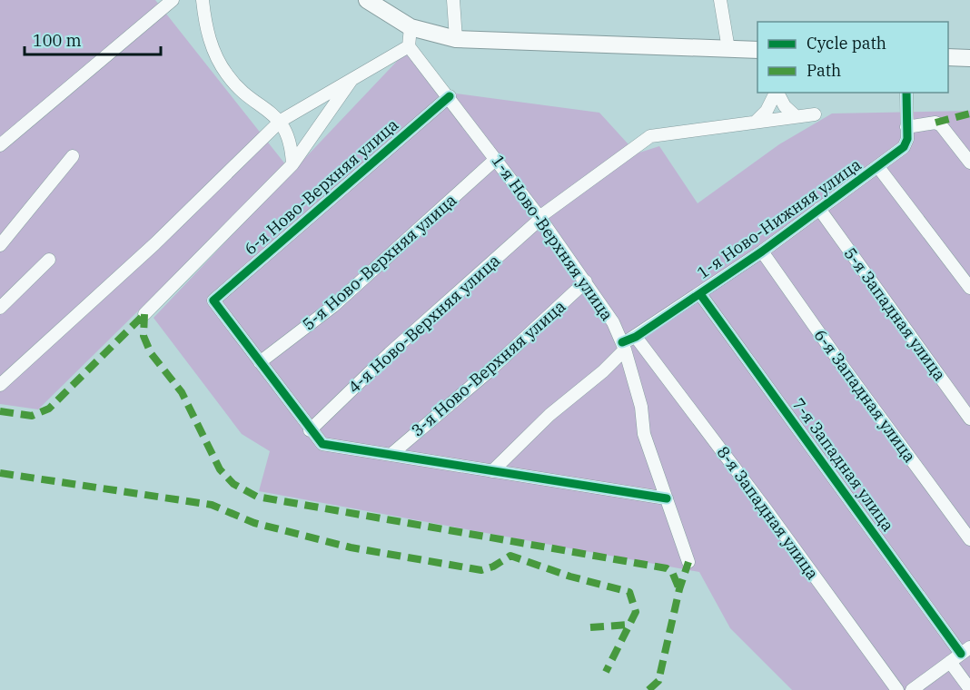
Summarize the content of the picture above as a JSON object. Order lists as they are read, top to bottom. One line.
{"streets":{"street":["6-я Ново-Верхняя улица","1-я Ново-Нижняя улица","1-я Ново-Верхняя улица","5-я Ново-Верхняя улица","5-я Западная улица","4-я Ново-Верхняя улица","3-я Ново-Верхняя улица","6-я Западная улица","7-я Западная улица","8-я Западная улица"]},"crossings":[["6-я Ново-Верхняя улица","1-я Ново-Верхняя улица"],["6-я Ново-Верхняя улица","5-я Ново-Верхняя улица"],["1-я Ново-Нижняя улица","1-я Ново-Верхняя улица"],["1-я Ново-Нижняя улица","5-я Западная улица"],["1-я Ново-Нижняя улица","6-я Западная улица"],["1-я Ново-Нижняя улица","7-я Западная улица"],["1-я Ново-Нижняя улица","8-я Западная улица"],["1-я Ново-Верхняя улица","5-я Ново-Верхняя улица"],["1-я Ново-Верхняя улица","4-я Ново-Верхняя улица"],["1-я Ново-Верхняя улица","3-я Ново-Верхняя улица"]],"legend":["Cycle path","Path"],"scale_bar":"100 m"}
